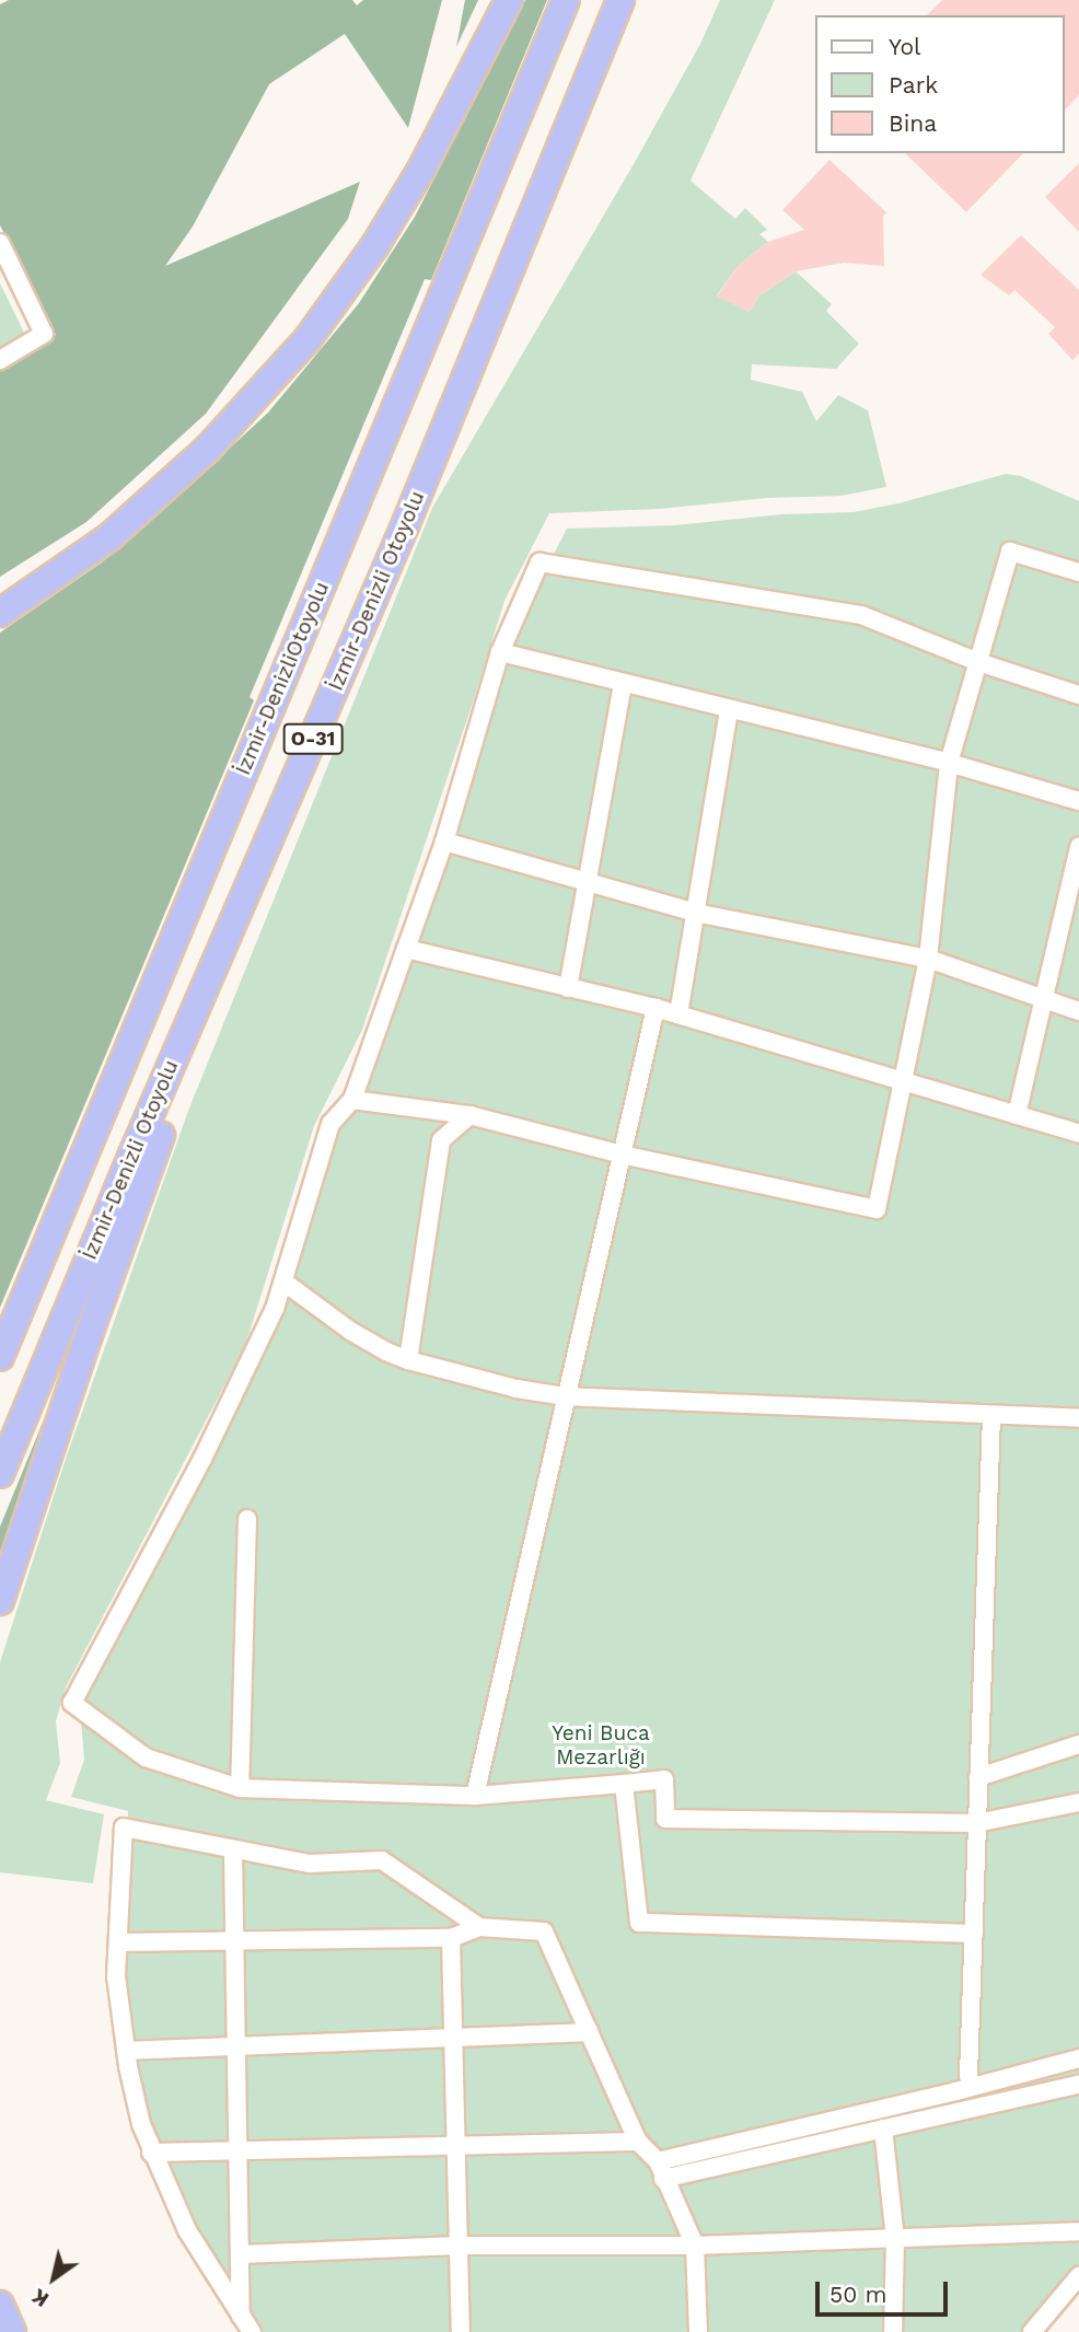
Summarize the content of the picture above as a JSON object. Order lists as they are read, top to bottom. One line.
{"streets":{"highway":["İzmir-Denizli Otoyolu","İzmir-DenizliOtoyolu","O-31"]},"parks":["Yeni Buca Mezarlığı"],"legend":["Yol","Park","Bina"],"scale_bar":"50 m","north":"bottom left"}
